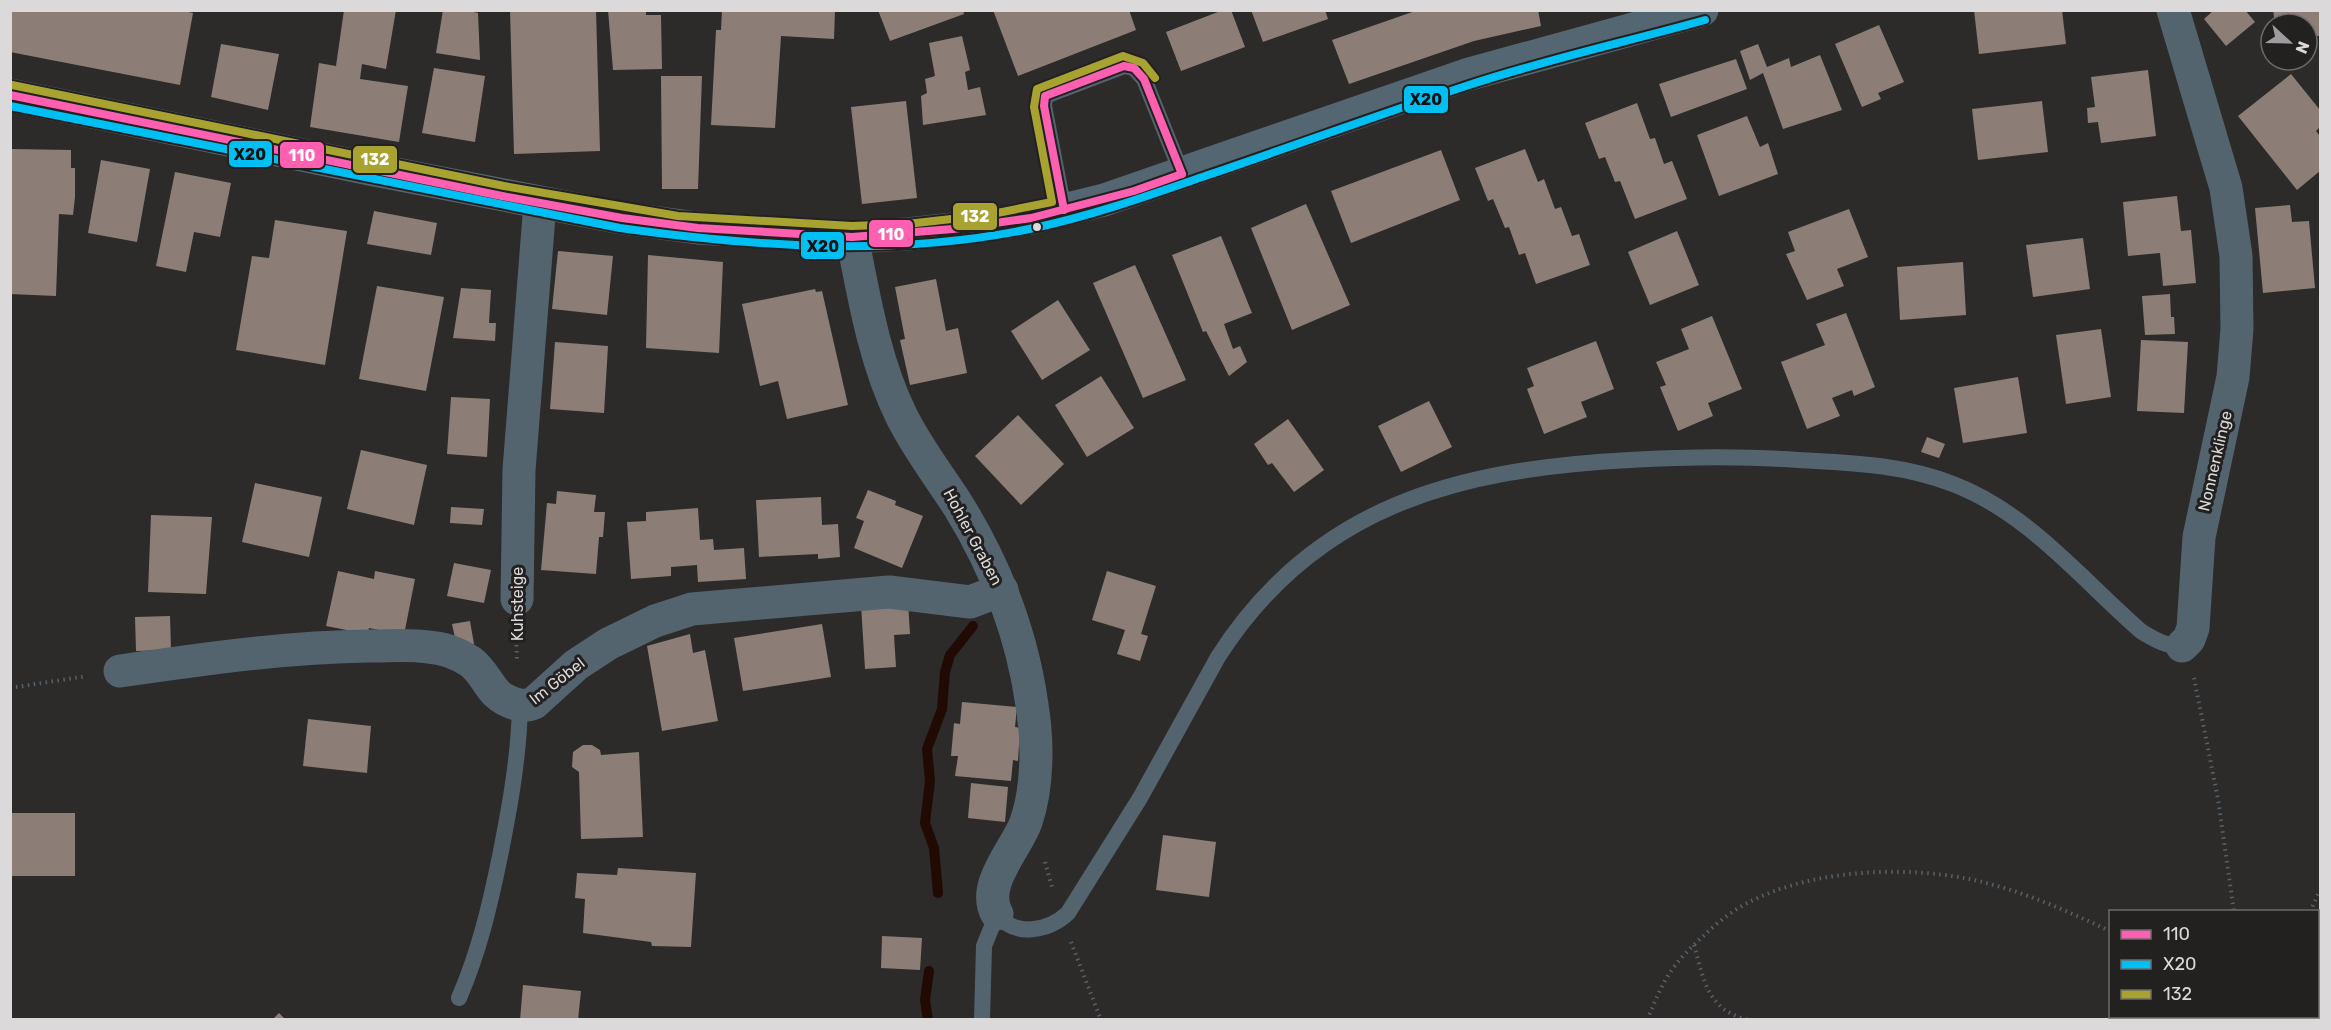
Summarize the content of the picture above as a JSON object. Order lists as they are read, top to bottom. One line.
{"streets":{"street":["Nonnenklinge","Hohler Graben","Kuhsteige","Im Göbel"]},"crossings":[["Hohler Graben","Im Göbel"],["Kuhsteige","Im Göbel"]],"lines":["transit line X20","transit line 132","transit line 110"],"legend":["110","X20","132"],"north":"right"}
